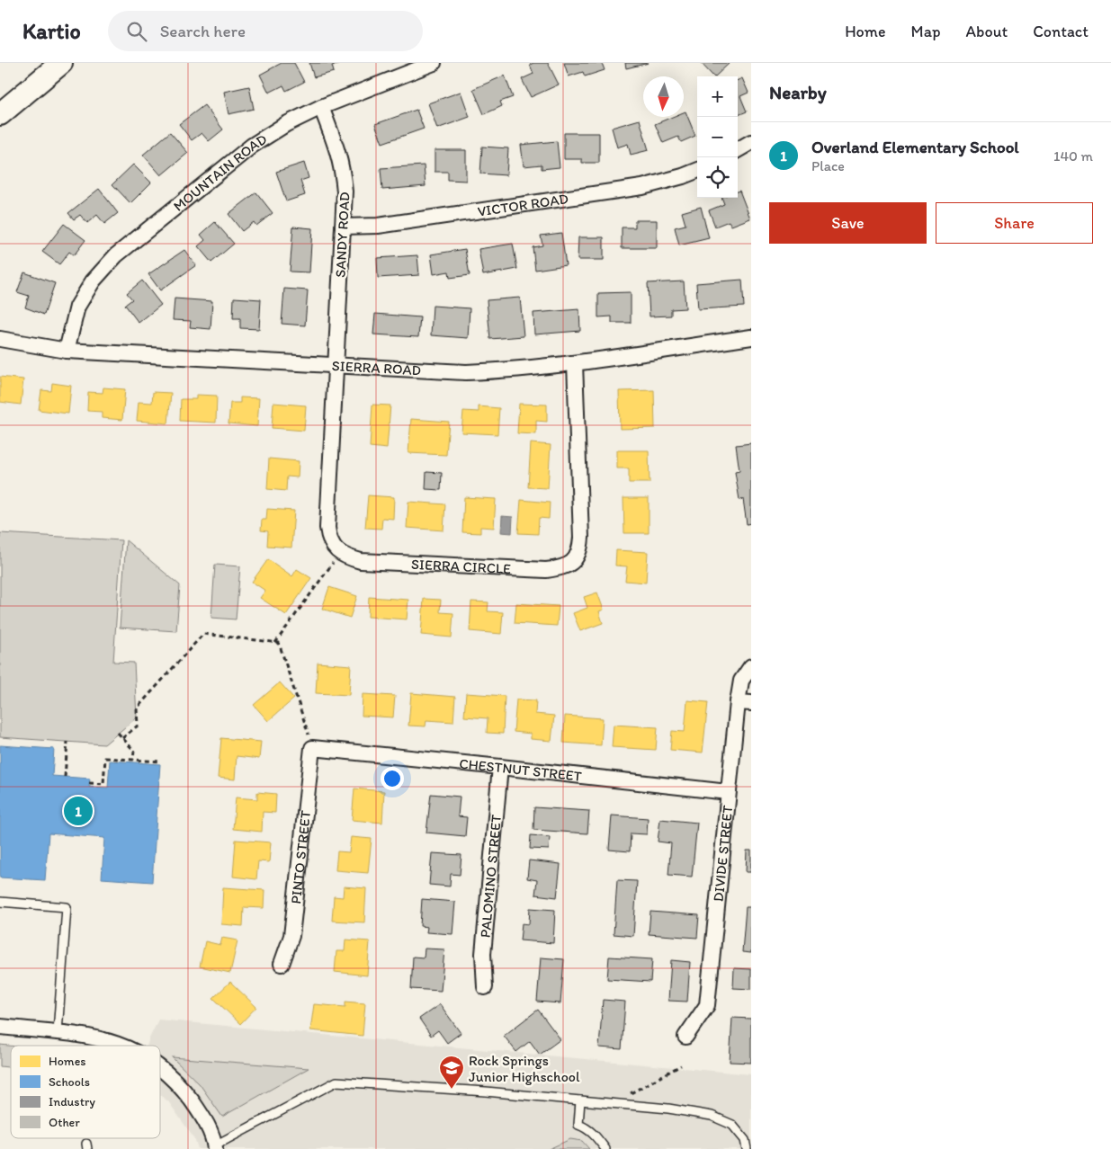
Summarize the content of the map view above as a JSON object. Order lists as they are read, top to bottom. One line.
{"streets":{"street":["MOUNTAIN ROAD","VICTOR ROAD","SANDY ROAD","SIERRA ROAD","SIERRA CIRCLE","CHESTNUT STREET","DIVIDE STREET","PINTO STREET","PALOMINO STREET"]},"crossings":[["MOUNTAIN ROAD","SANDY ROAD"],["MOUNTAIN ROAD","SIERRA ROAD"],["VICTOR ROAD","SANDY ROAD"],["SANDY ROAD","SIERRA ROAD"],["SIERRA ROAD","SIERRA CIRCLE"],["CHESTNUT STREET","DIVIDE STREET"],["CHESTNUT STREET","PINTO STREET"],["CHESTNUT STREET","PALOMINO STREET"]],"places":{"school or university":["Rock Springs Junior Highschool"]},"legend":["Homes","Schools","Industry","Other"],"north":"bottom","page":{"header":"Kartio","search":"Search here","nav":["Home","Map","About","Contact"],"heading":"Nearby","map_buttons":["+","−"],"list":[{"mark":"1","name":"Overland Elementary School","note":"Place","value":"140 m"}],"buttons":["Save","Share"],"pins":"1"}}
